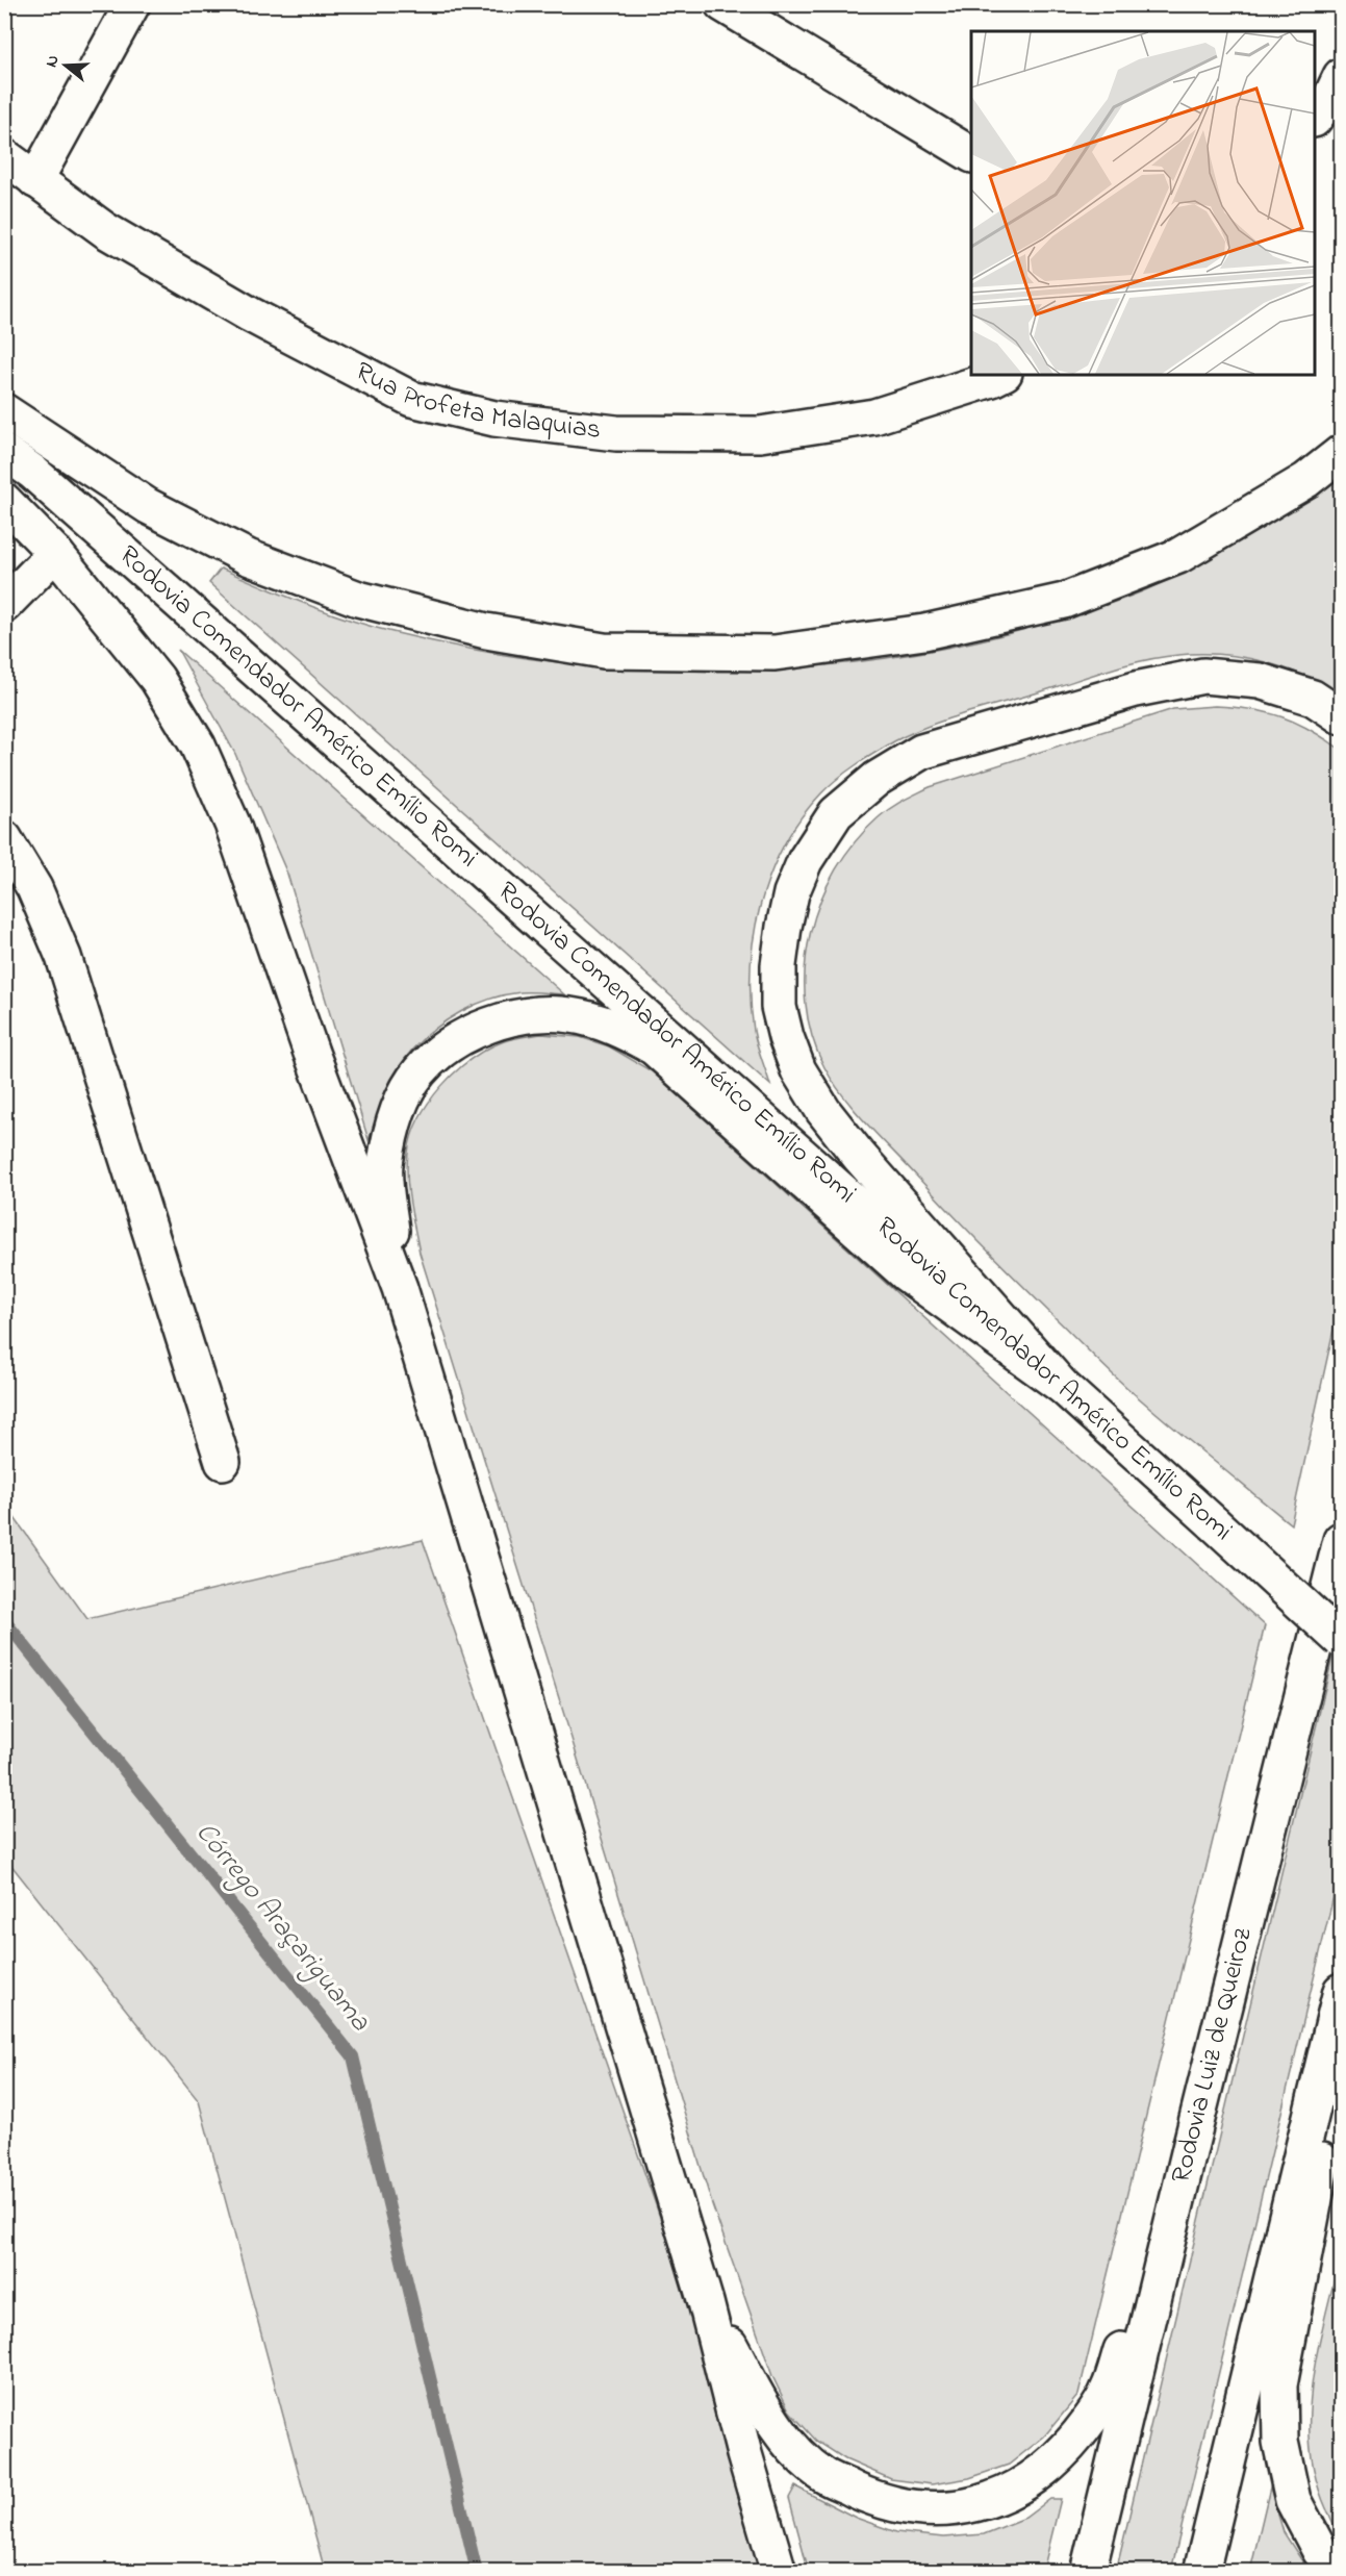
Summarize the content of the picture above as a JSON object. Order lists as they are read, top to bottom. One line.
{"streets":{"main road":["Rua Profeta Malaquias","Rodovia Comendador Américo Emílio Romi","Rodovia Luiz de Queiroz"]},"water":["Córrego Araçariguama"],"north":"left"}
